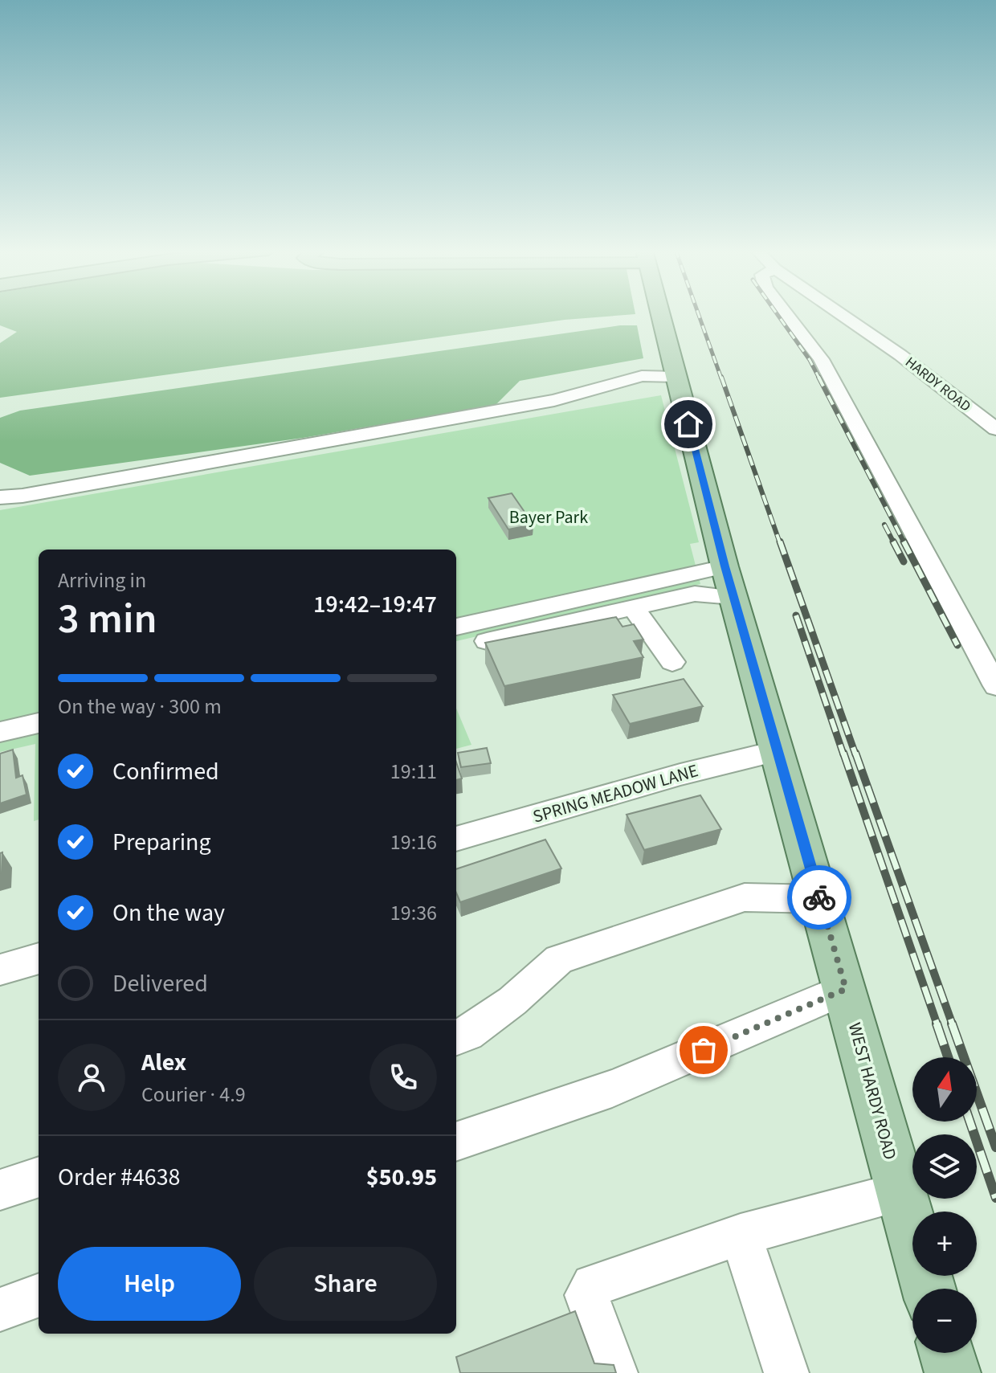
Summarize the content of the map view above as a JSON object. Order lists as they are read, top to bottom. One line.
{"streets":{"main road":["WEST HARDY ROAD"],"street":["HARDY ROAD","SPRING MEADOW LANE"]},"crossings":[["SPRING MEADOW LANE","WEST HARDY ROAD"]],"parks":["Bayer Park"],"north":"top","page":{"heading":["3 min","Arriving in","19:42–19:47"],"panel":["Alex","Courier · 4.9","Order #4638","$50.95"],"bar":"On the way · 300 m","list":[["Confirmed","19:11"],["Preparing","19:16"],["On the way","19:36"],"Delivered"],"map_buttons":["+","−"],"buttons":["Help","Share"]}}
